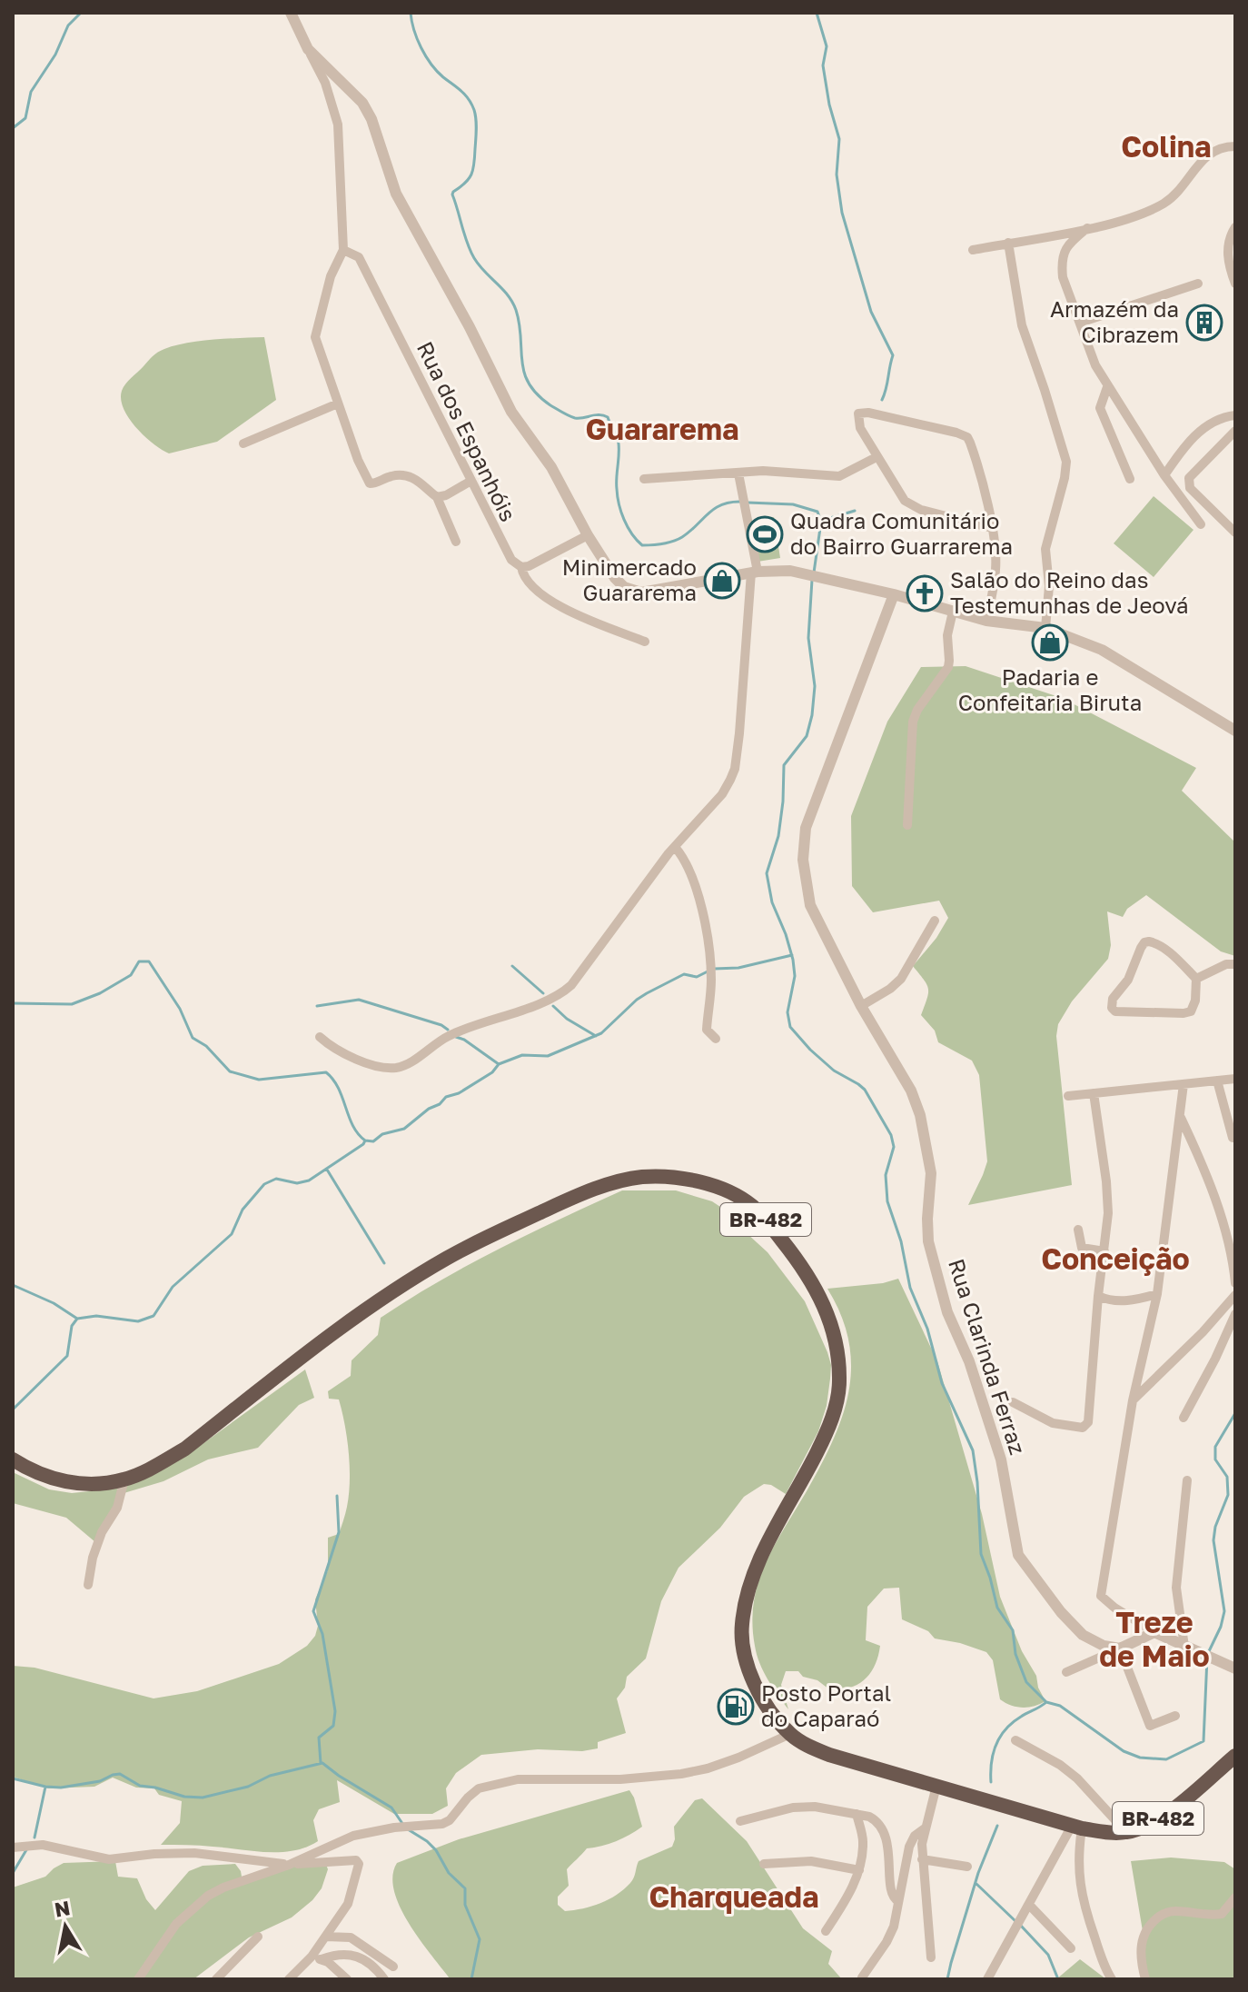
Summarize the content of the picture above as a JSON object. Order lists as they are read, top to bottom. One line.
{"streets":{"highway":["BR-482"],"street":["Rua dos Espanhóis","Rua Clarinda Ferraz"]},"districts":["Colina","Guararema","Conceição","Treze de Maio","Charqueada"],"places":{"building":["Armazém da Cibrazem"],"sports":["Quadra Comunitário do Bairro Guarrarema"],"shop":["Minimercado Guararema","Padaria e Confeitaria Biruta"],"church":["Salão do Reino das Testemunhas de Jeová"],"fuel station":["Posto Portal do Caparaó"]},"north":"top"}
